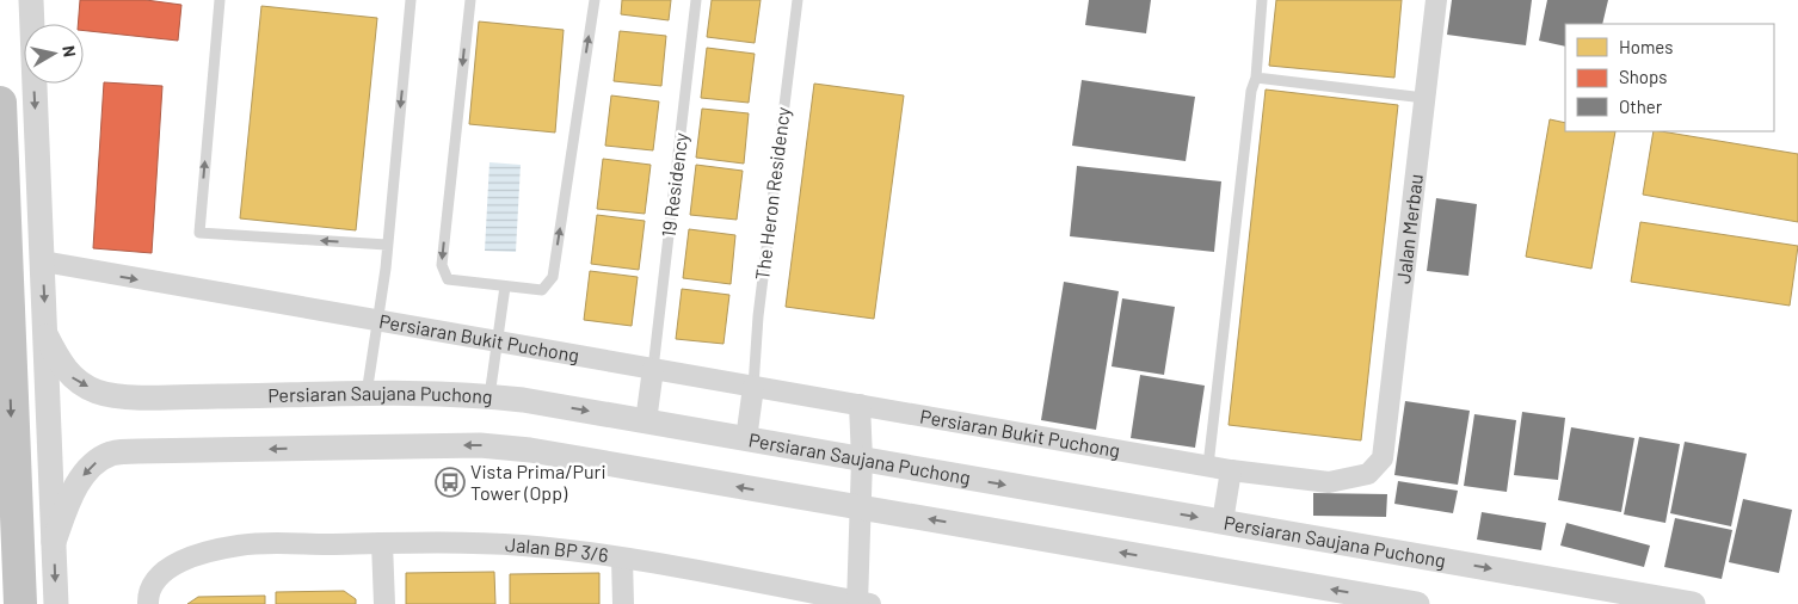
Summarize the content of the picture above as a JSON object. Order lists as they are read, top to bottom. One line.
{"streets":{"street":["Jalan Merbau","Persiaran Bukit Puchong","Persiaran Saujana Puchong","Jalan BP 3/6"],"lane":["19 Residency","The Heron Residency"]},"crossings":[["19 Residency","Persiaran Bukit Puchong"],["The Heron Residency","Persiaran Bukit Puchong"],["Jalan Merbau","Persiaran Bukit Puchong"],["Persiaran Bukit Puchong","Persiaran Saujana Puchong"]],"places":{"bus stop":["Vista Prima/Puri Tower (Opp)"]},"legend":["Homes","Shops","Other"],"north":"right"}
